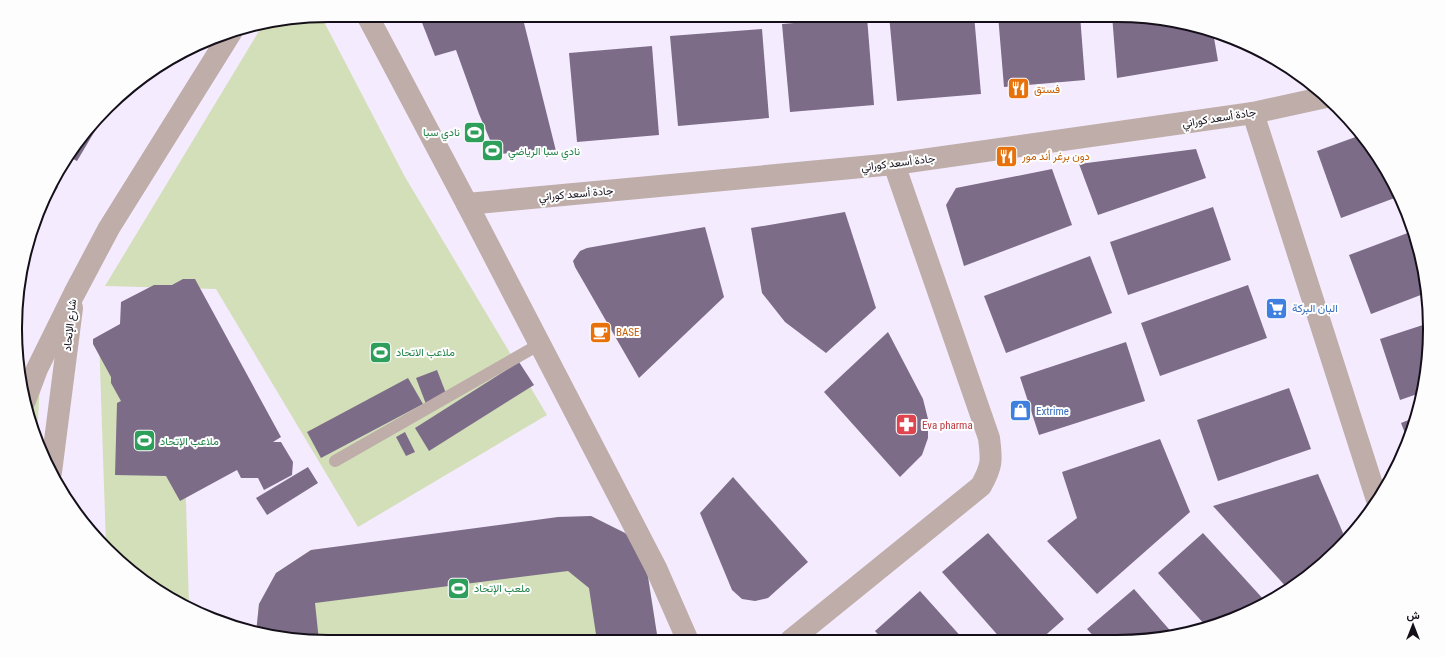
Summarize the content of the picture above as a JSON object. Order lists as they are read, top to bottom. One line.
{"streets":{"street":["جادة أسعد كوراني","شارع الإتحاد"]},"places":{"restaurant":["فستق","دون برغر أند مور"],"sports":["نادي سبا","نادي سبا الرياضي","ملاعب الاتحاد","ملاعب الإتحاد","ملعب الإتحاد"],"supermarket":["البان البركة"],"cafe":["BASE"],"shop":["Extrime"],"pharmacy":["Eva pharma"]},"north":"top"}
